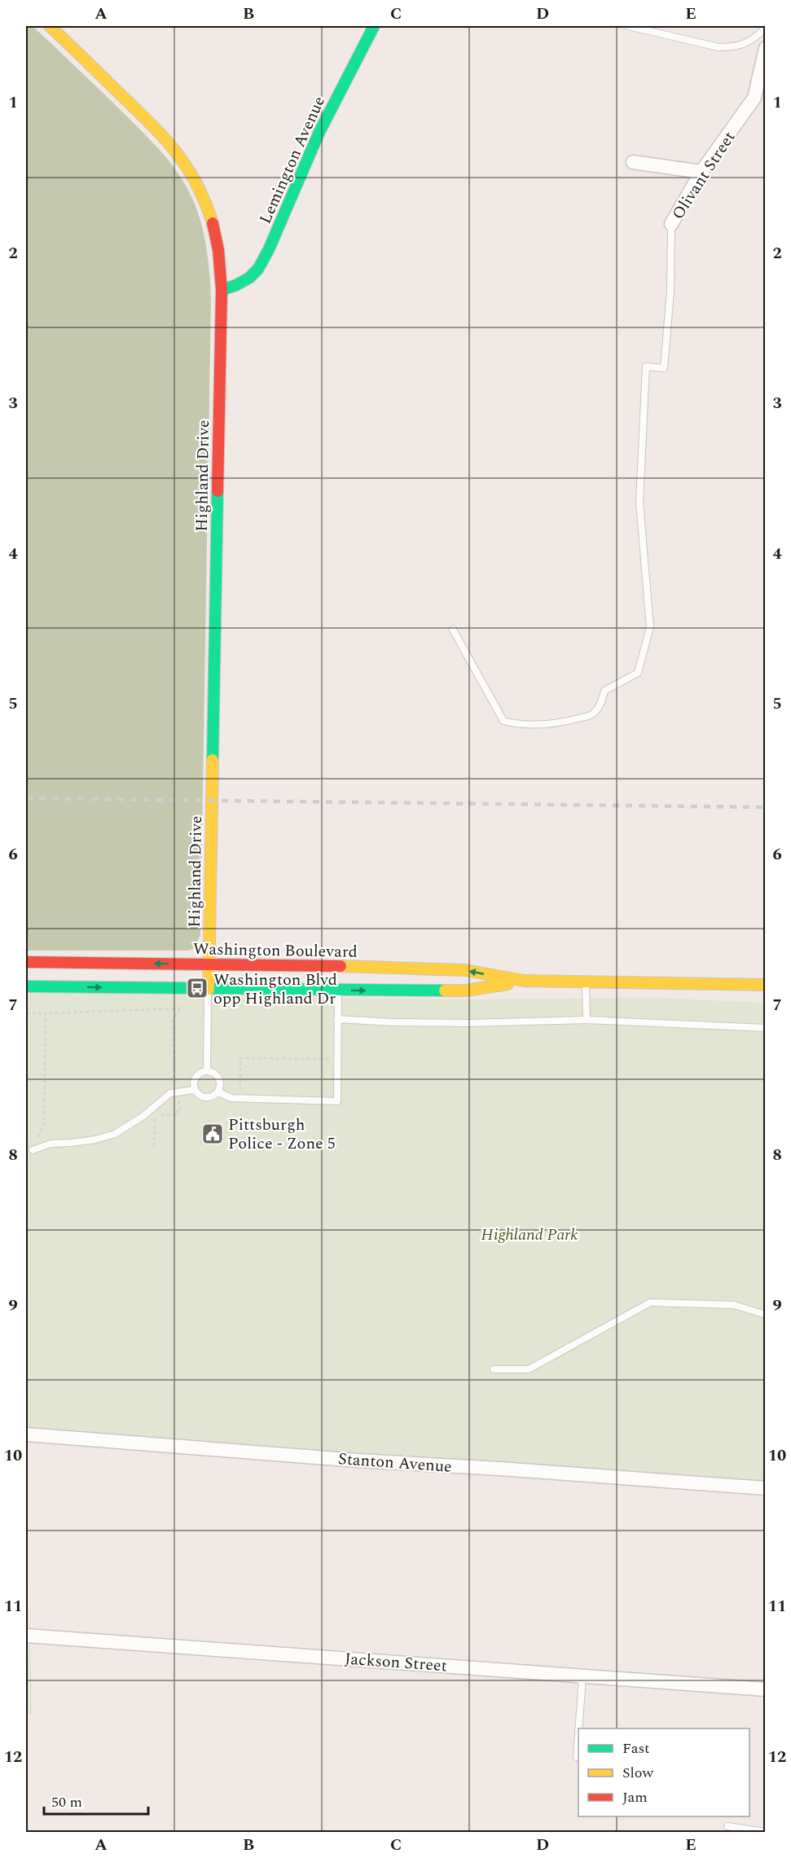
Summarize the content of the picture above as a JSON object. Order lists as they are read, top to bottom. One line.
{"streets":{"main road":["Lemington Avenue","Highland Drive","Washington Boulevard"],"street":["Olivant Street","Stanton Avenue","Jackson Street"]},"crossings":[["Lemington Avenue","Highland Drive"],["Highland Drive","Washington Boulevard"]],"parks":["Highland Park"],"places":{"bus stop":["Washington Blvd opp Highland Dr"],"public building":["Pittsburgh Police - Zone 5"]},"legend":["Fast","Slow","Jam"],"scale_bar":"50 m","grid":{"columns":["A","B","C","D","E"],"rows":["1","2","3","4","5","6","7","8","9","10","11","12"]}}
